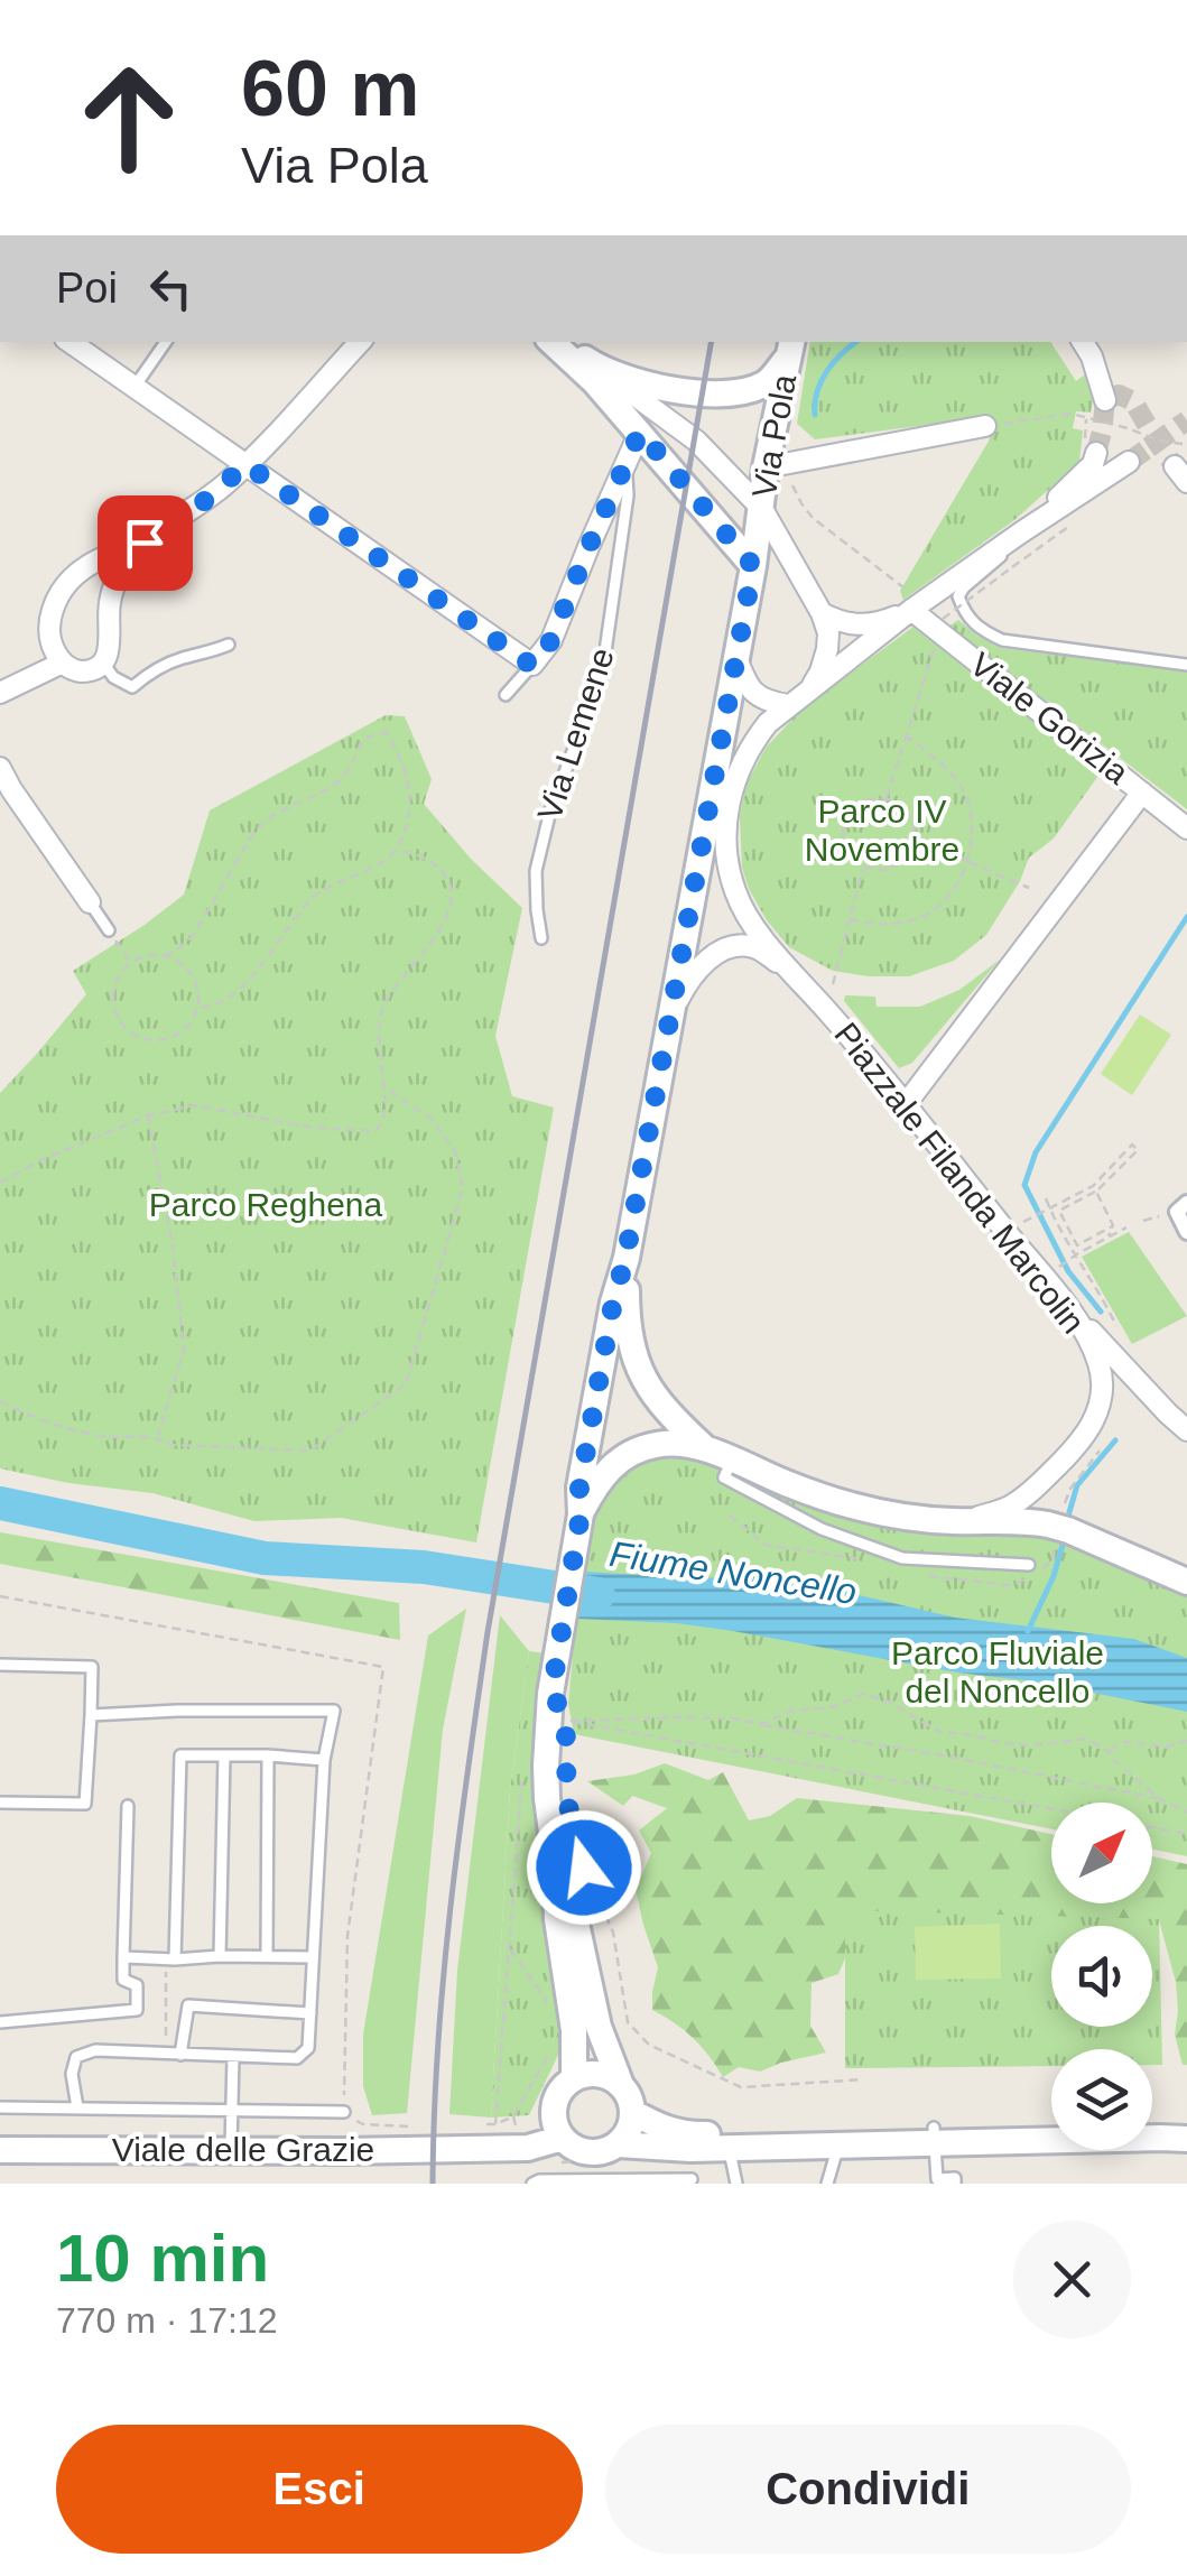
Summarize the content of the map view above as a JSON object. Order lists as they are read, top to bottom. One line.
{"streets":{"main road":["Via Pola","Viale delle Grazie"],"street":["Viale Gorizia","Via Lemene","Piazzale Filanda Marcolin"]},"crossings":[["Via Pola","Piazzale Filanda Marcolin"],["Via Pola","Viale delle Grazie"],["Viale Gorizia","Piazzale Filanda Marcolin"]],"water":["Fiume Noncello"],"parks":["Parco IV Novembre","Parco Reghena","Parco Fluviale del Noncello"],"north":"top right","page":{"turn":["60 m","Via Pola"],"then":"Poi","heading":["10 min","770 m · 17:12"],"buttons":["Esci","Condividi"]}}
